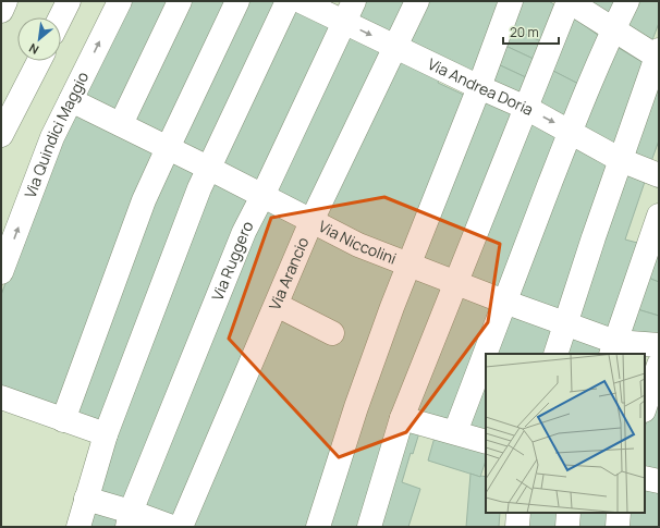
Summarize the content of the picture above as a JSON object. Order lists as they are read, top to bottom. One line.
{"streets":{"street":["Via Andrea Doria","Via Quindici Maggio","Via Niccolini","Via Ruggero","Via Arancio"]},"crossings":[["Via Andrea Doria","Via Ruggero"],["Via Andrea Doria","Via Arancio"],["Via Quindici Maggio","Via Niccolini"],["Via Niccolini","Via Ruggero"],["Via Niccolini","Via Arancio"]],"scale_bar":"20 m","north":"bottom left"}
